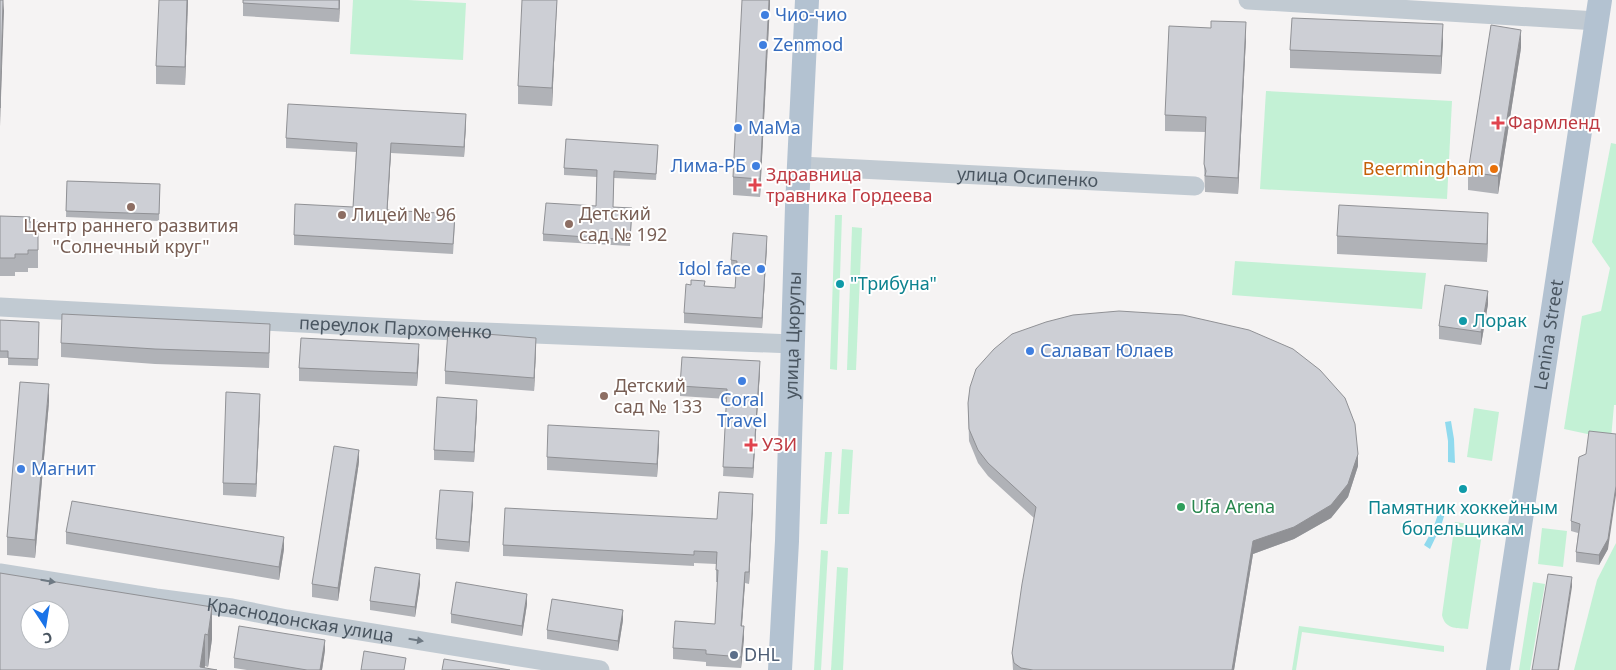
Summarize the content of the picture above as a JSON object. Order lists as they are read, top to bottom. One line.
{"streets":{"main road":["улица Цюрупы","Lenina Street"],"street":["улица Осипенко","переулок Пархоменко","Краснодонская улица"]},"crossings":[["улица Осипенко","улица Цюрупы"],["переулок Пархоменко","улица Цюрупы"]],"one_way":["Краснодонская улица"],"places":{"other":["Чио-чио","Zenmod","МаМа","Лима-РБ","Beermingham","Центр раннего развития \"Солнечный круг\"","Лицей № 96","Детский сад № 192","Idol face","\"Трибуна\"","Лорак","Салават Юлаев","Coral Travel","Детский сад № 133","Магнит","Памятник хоккейным болельщикам","Ufa Arena","DHL"],"health":["Фармленд","Здравница травника Гордеева","УЗИ"]},"north":"bottom"}
